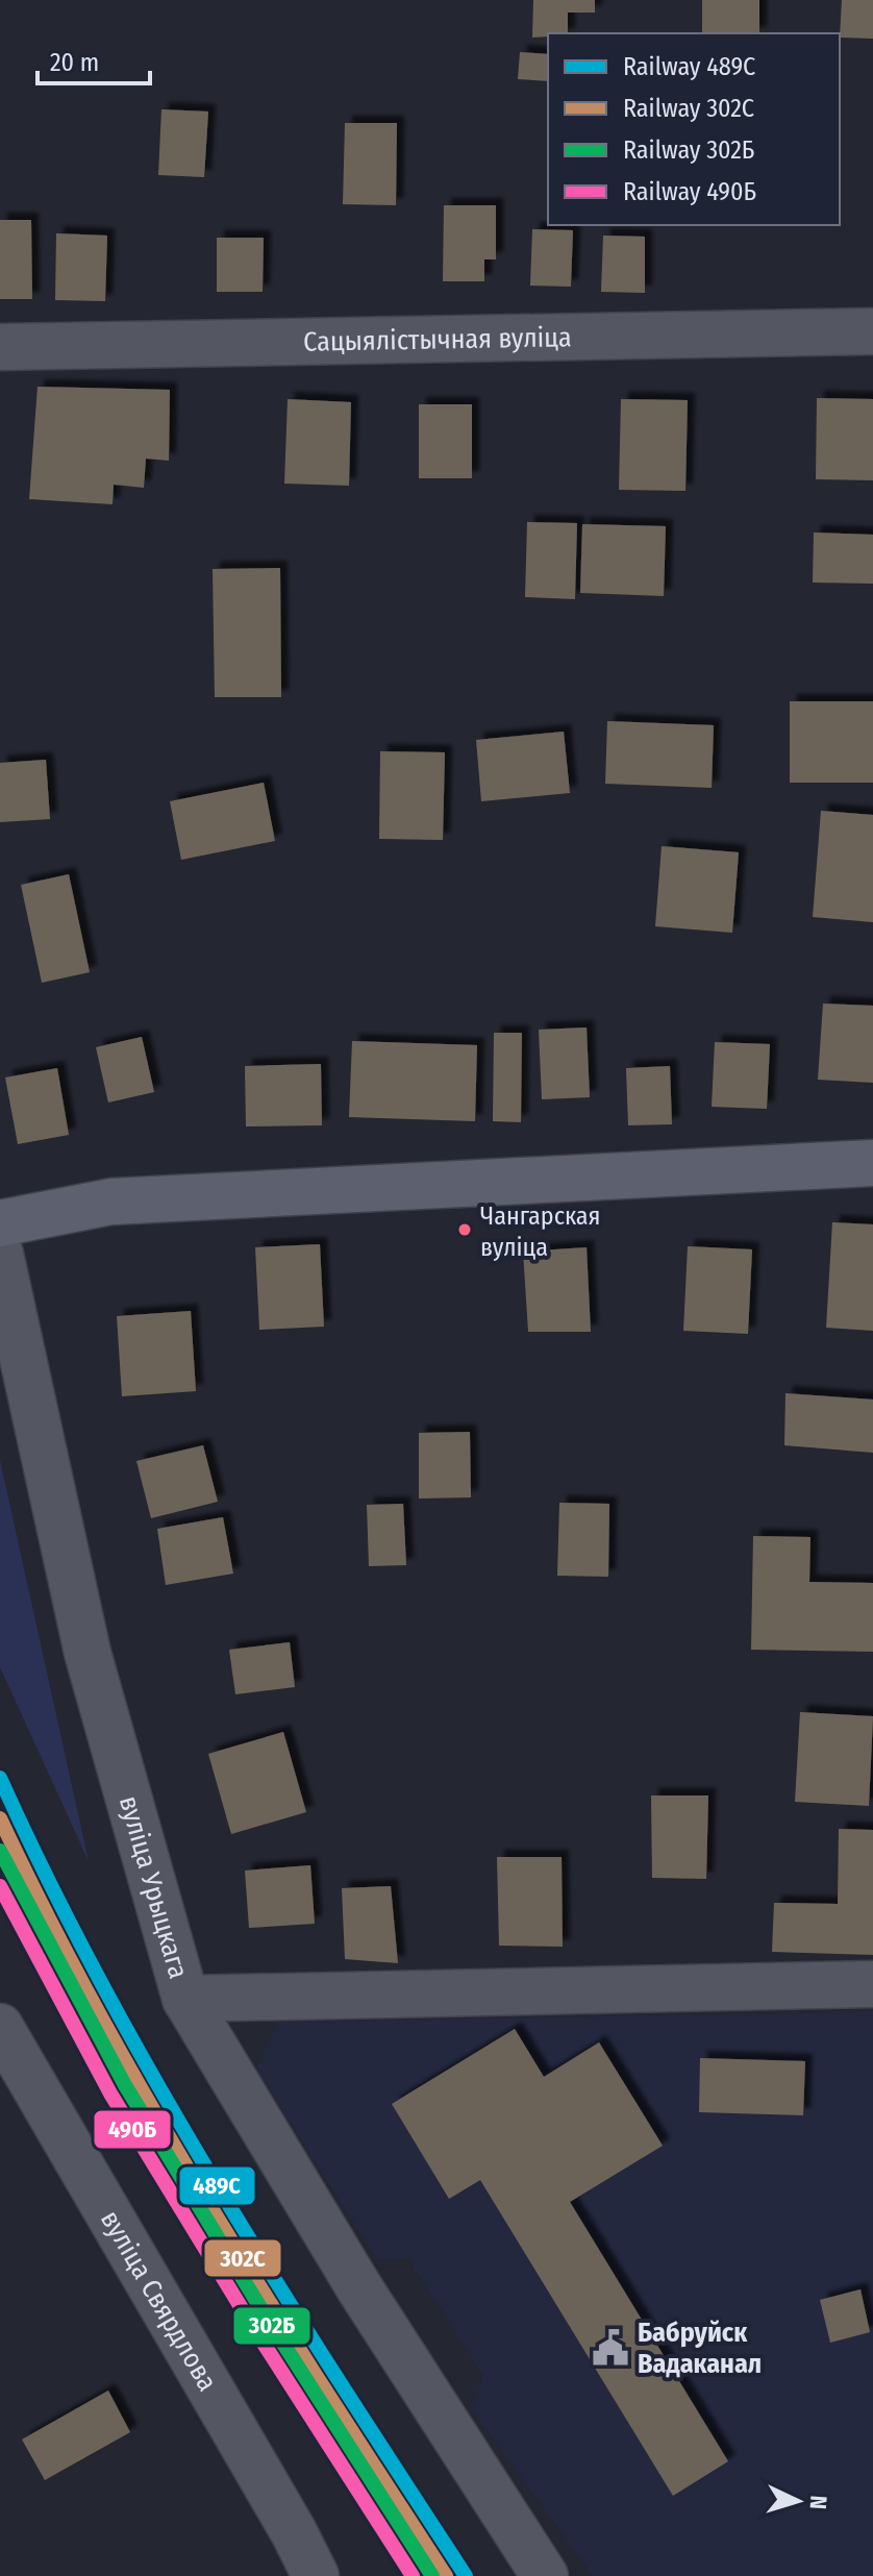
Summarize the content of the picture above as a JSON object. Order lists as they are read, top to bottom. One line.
{"streets":{"street":["Сацыялістычная вуліца","вуліца Урыцкага","вуліца Свярдлова"]},"places":{"other":["Чангарская вуліца"],"public building":["Бабруйск Вадаканал"]},"lines":["rail line 489С","rail line 302С","rail line 302Б","rail line 490Б"],"legend":["Railway 489С","Railway 302С","Railway 302Б","Railway 490Б"],"scale_bar":"20 m","north":"right"}
